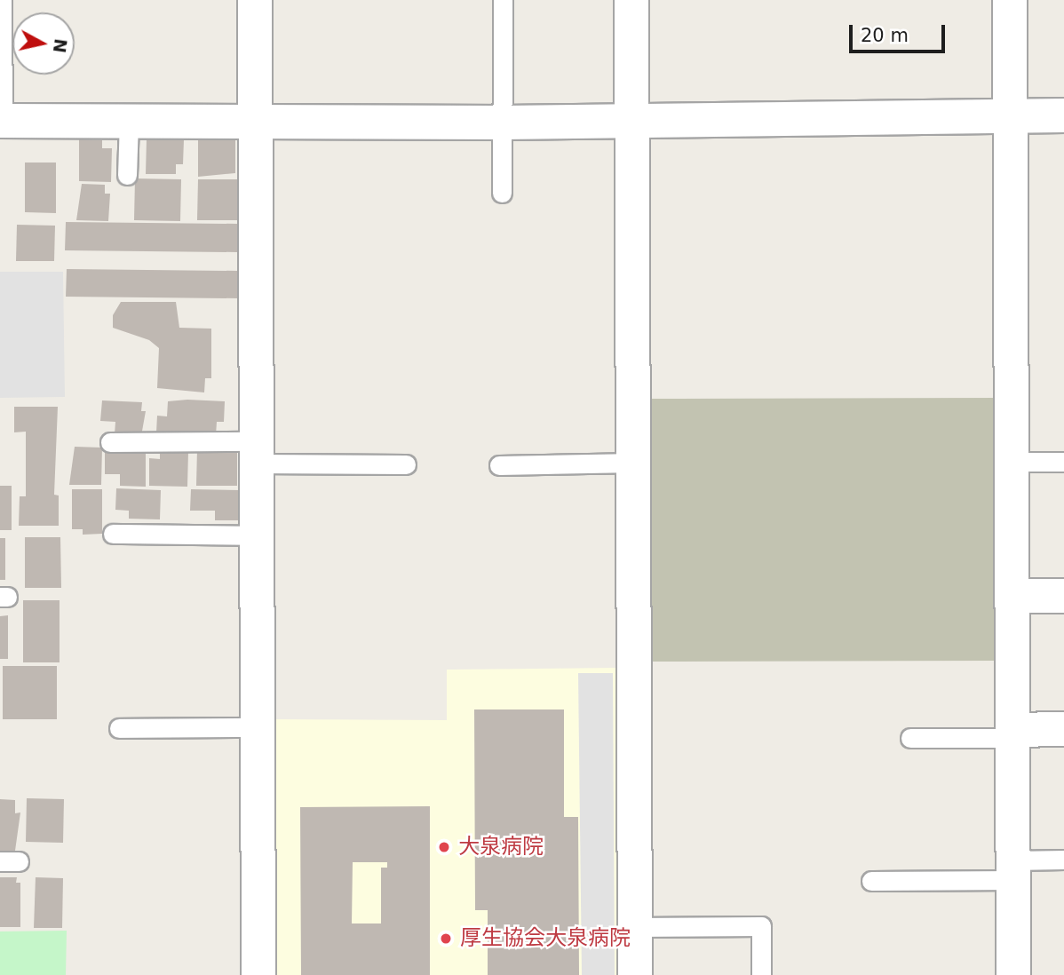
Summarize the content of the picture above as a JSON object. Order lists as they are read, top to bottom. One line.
{"places":["大泉病院","厚生協会大泉病院"],"scale_bar":"20 m","north":"right"}
